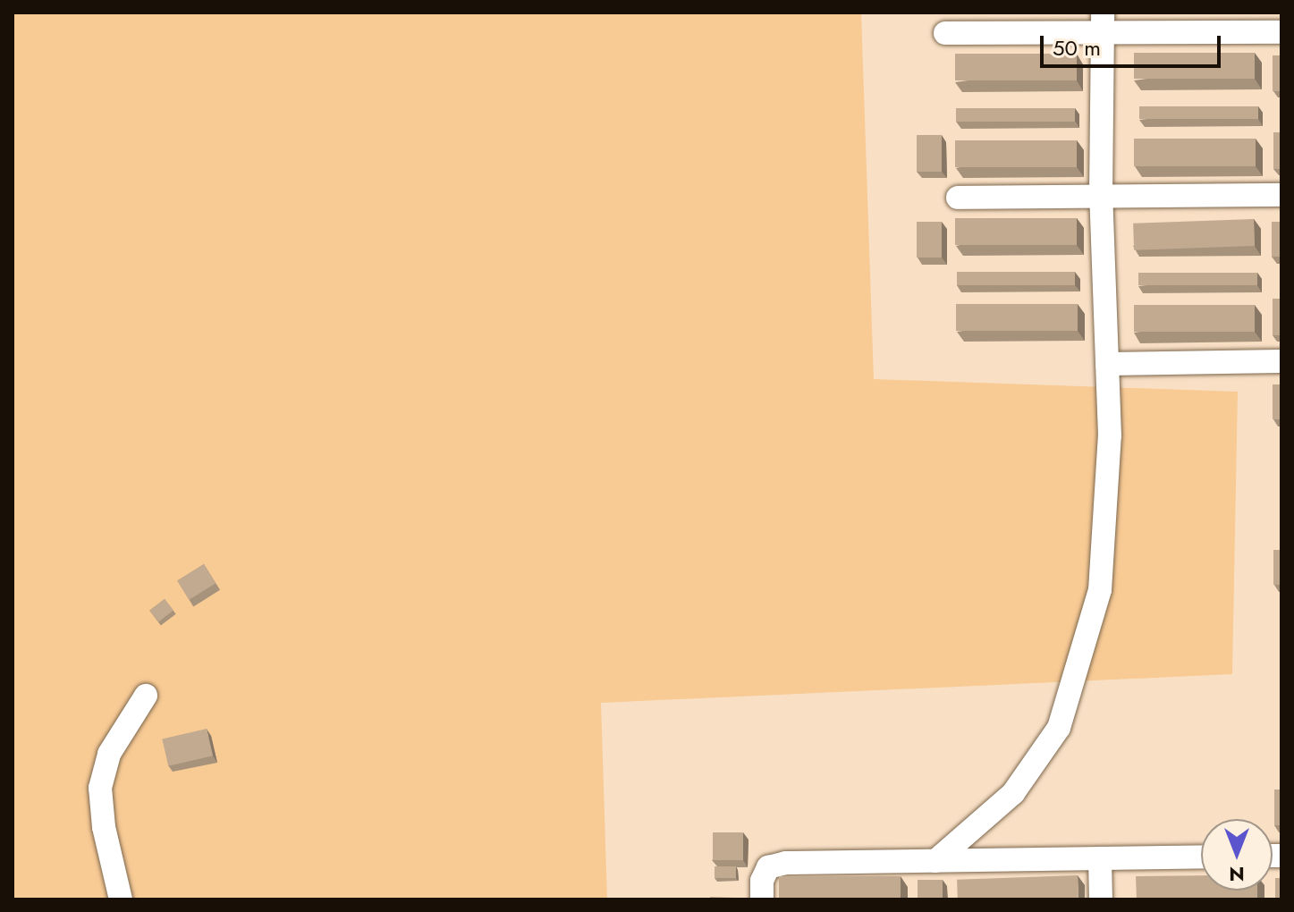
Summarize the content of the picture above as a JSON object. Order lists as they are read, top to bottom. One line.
{"scale_bar":"50 m","north":"bottom"}
